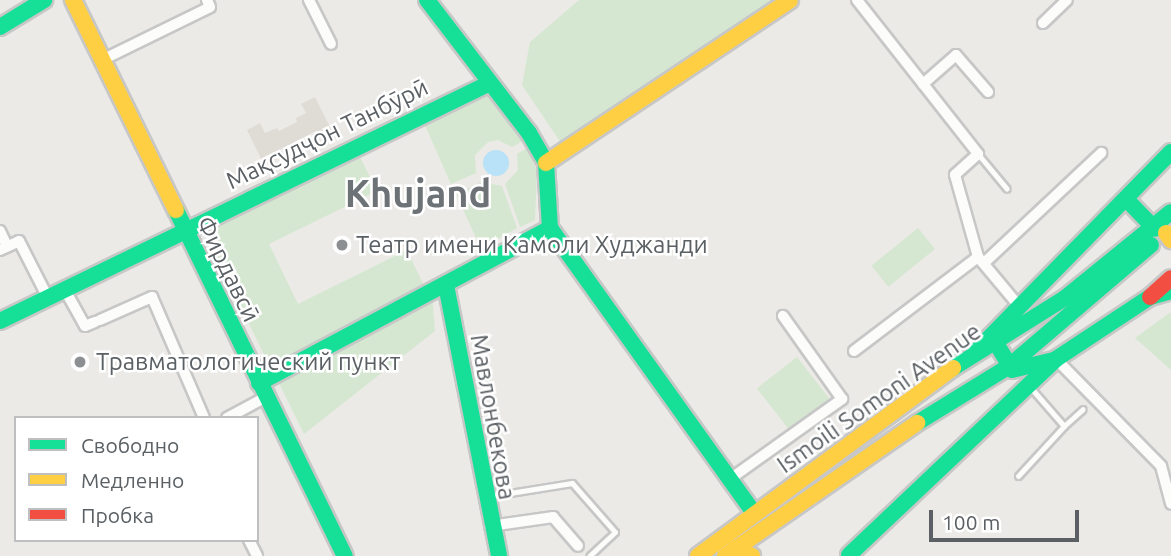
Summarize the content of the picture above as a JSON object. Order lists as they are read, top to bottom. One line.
{"streets":{"main road":["Мақсудҷон Танбӯрӣ","Фирдавсӣ","Ismoili Somoni Avenue","Мавлонбекова"]},"crossings":[["Мақсудҷон Танбӯрӣ","Фирдавсӣ"]],"districts":["Khujand"],"places":["Театр имени Камоли Худжанди","Травматологический пункт"],"legend":["Свободно","Медленно","Пробка"],"scale_bar":"100 m"}
